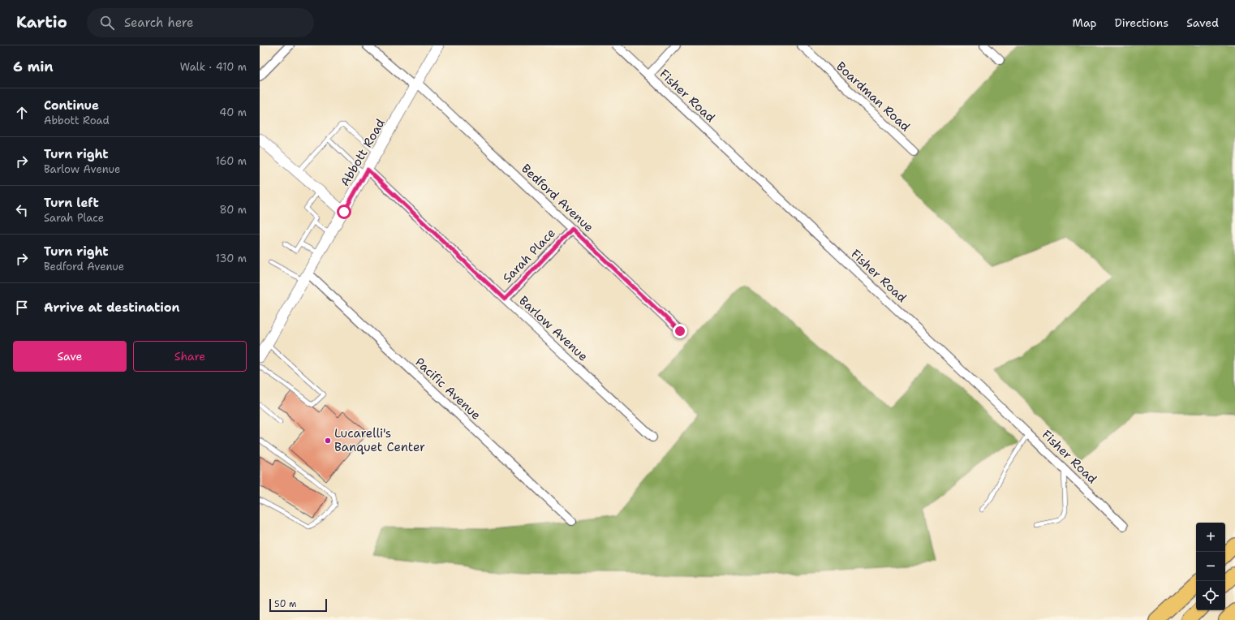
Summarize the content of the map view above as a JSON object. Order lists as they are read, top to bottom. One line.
{"streets":{"street":["Fisher Road","Boardman Road","Abbott Road","Bedford Avenue","Sarah Place","Barlow Avenue","Pacific Avenue"]},"crossings":[["Abbott Road","Bedford Avenue"],["Abbott Road","Barlow Avenue"],["Abbott Road","Pacific Avenue"],["Bedford Avenue","Sarah Place"],["Sarah Place","Barlow Avenue"]],"places":["Lucarelli's Banquet Center"],"scale_bar":"50 m","page":{"header":"Kartio","search":"Search here","nav":["Map","Directions","Saved"],"heading":["6 min","Walk · 410 m"],"list":[["Continue","Abbott Road","40 m"],["Turn right","Barlow Avenue","160 m"],["Turn left","Sarah Place","80 m"],["Turn right","Bedford Avenue","130 m"],"Arrive at destination"],"buttons":["Save","Share"],"map_buttons":["+","−"],"scale":"50 m"}}
